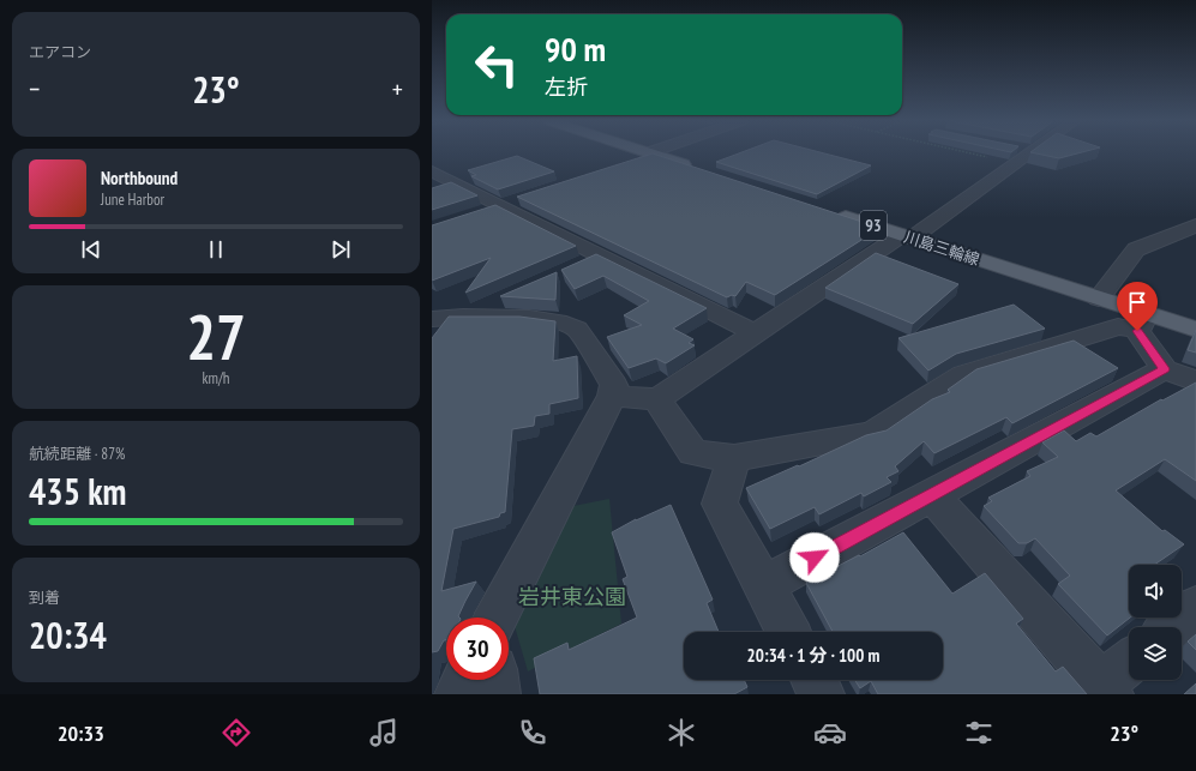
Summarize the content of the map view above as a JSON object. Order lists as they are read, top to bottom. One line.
{"streets":{"main road":["93","川島三輪線"]},"parks":["岩井東公園"],"page":{"tile":["エアコン",["27","km/h"],["航続距離 · 87%","435 km"],["到着","20:34"]],"turn":["90 m","左折"],"heat":["−","23°","+"],"song":["Northbound","June Harbor"],"limit":"30","trip":"20:34 · 1 分 · 100 m","tabs":["20:33","23°"]}}
